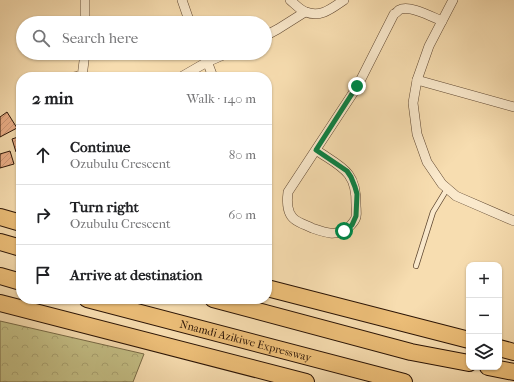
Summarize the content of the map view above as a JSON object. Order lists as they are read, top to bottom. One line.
{"streets":{"highway":["Nnamdi Azikiwe Expressway"]},"page":{"search":"Search here","heading":["2 min","Walk · 140 m"],"list":[["Continue","Ozubulu Crescent","80 m"],["Turn right","Ozubulu Crescent","60 m"],"Arrive at destination"],"map_buttons":["+","−"]}}
